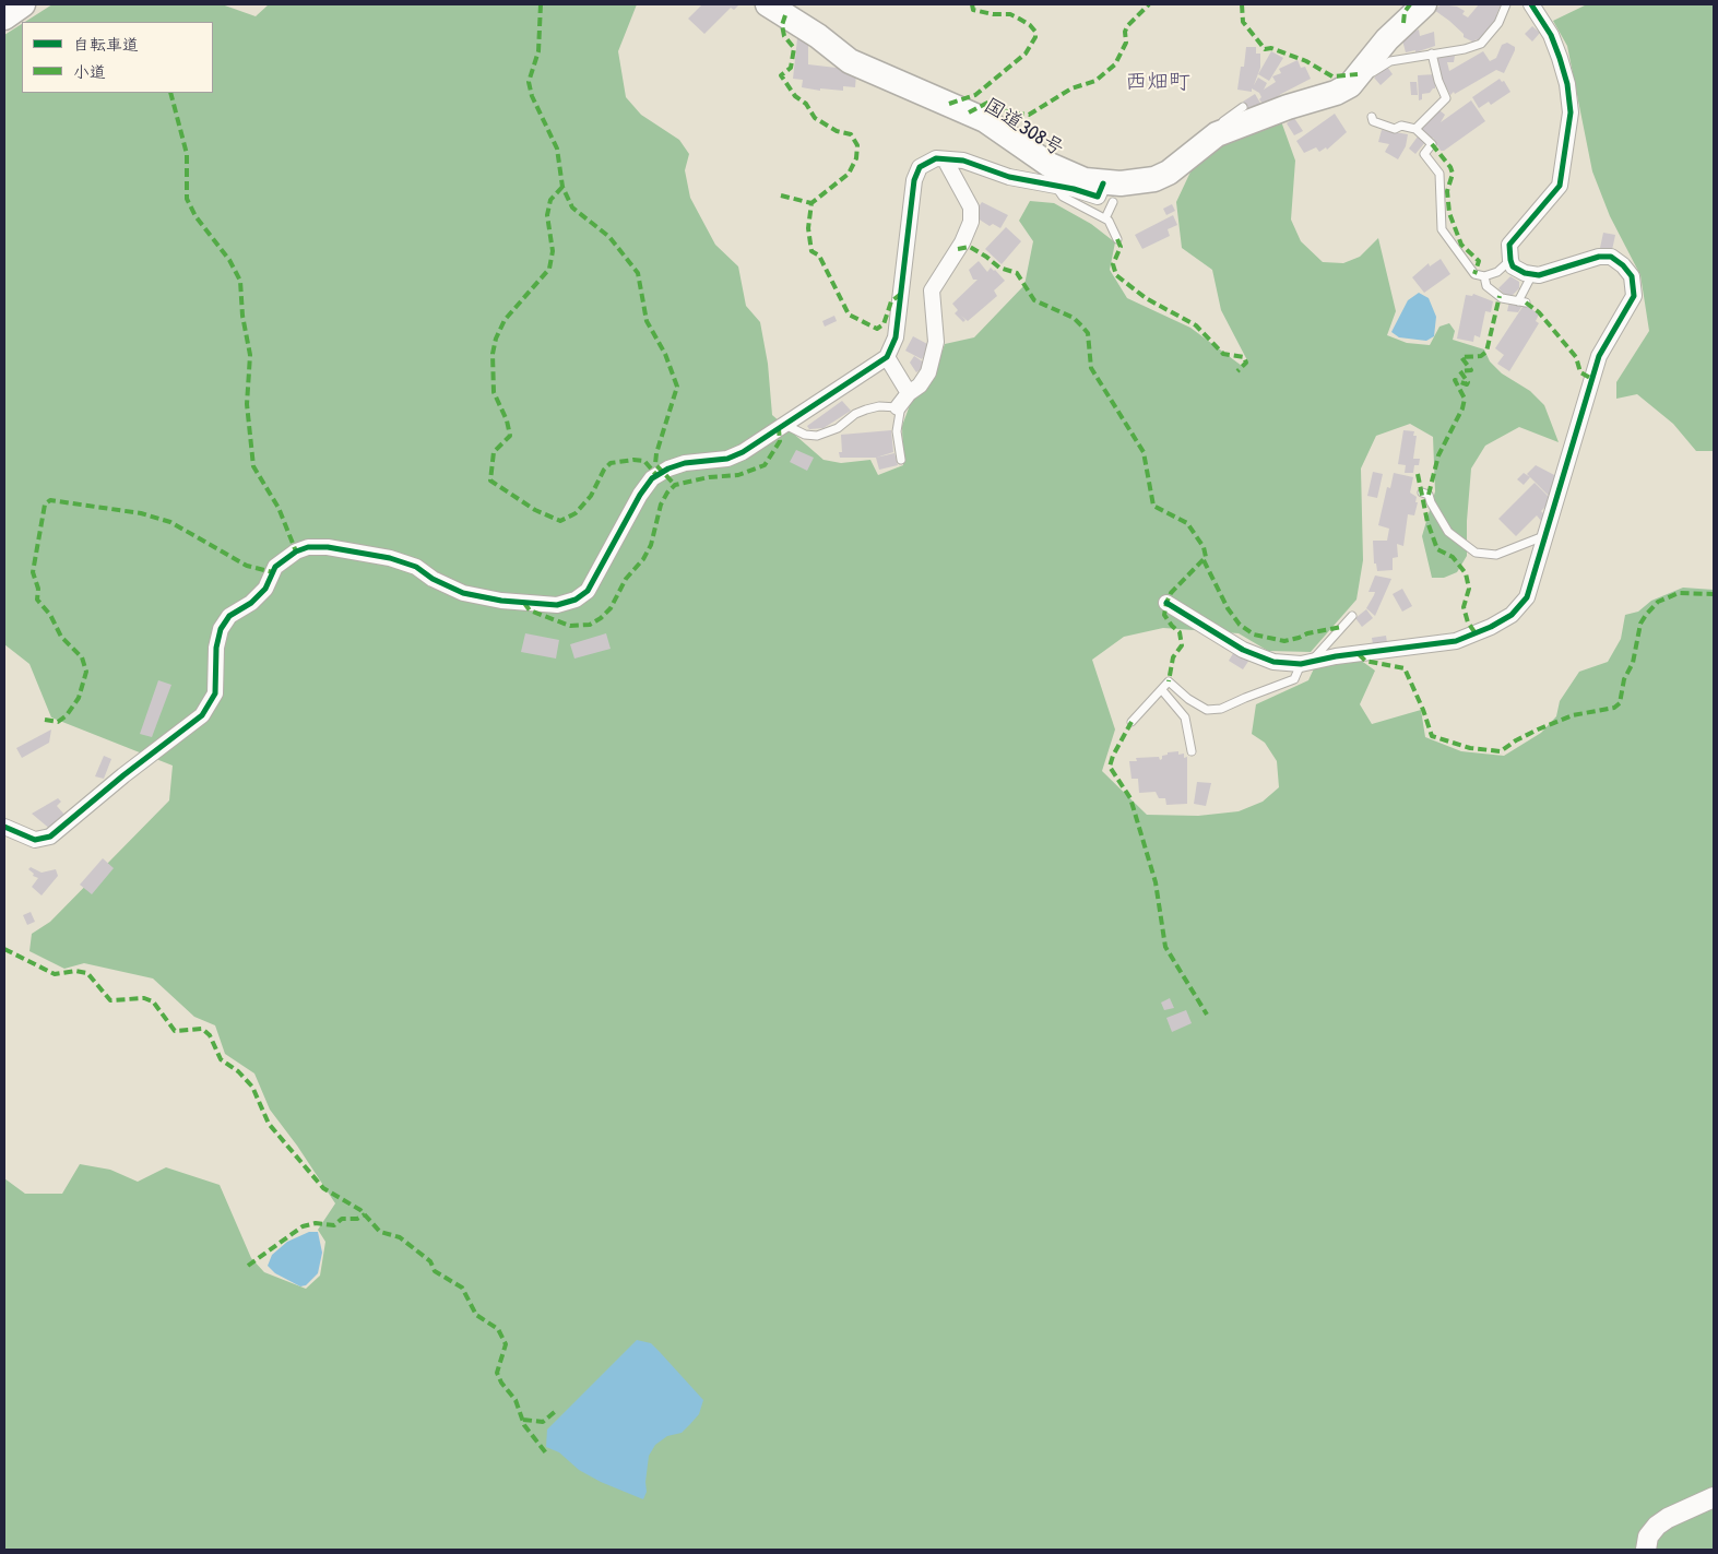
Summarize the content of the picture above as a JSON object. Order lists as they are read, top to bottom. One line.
{"streets":{"highway":["国道308号"]},"districts":["西畑町"],"legend":["自転車道","小道"]}
